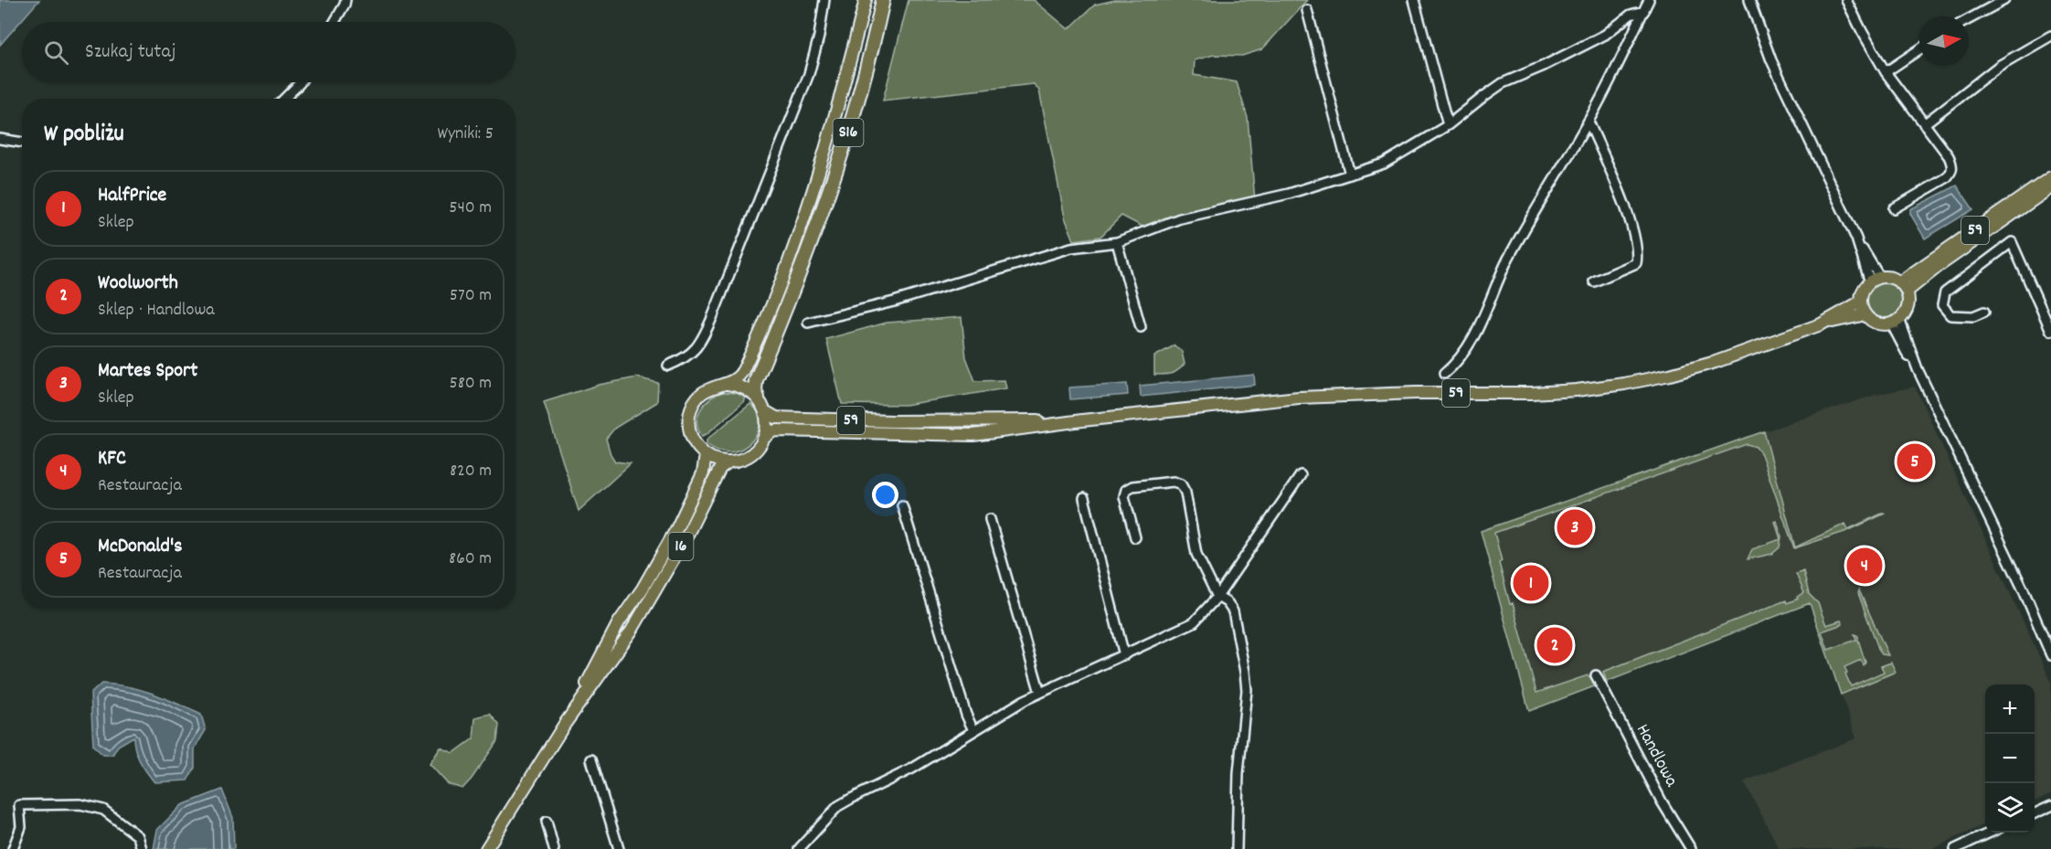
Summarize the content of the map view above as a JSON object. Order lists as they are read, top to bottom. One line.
{"streets":{"highway":["S16"],"main road":["59","16"],"street":["Handlowa"]},"crossings":[["S16","59"],["S16","16"],["59","16"]],"north":"right","page":{"search":"Szukaj tutaj","heading":["W pobliżu","Wyniki: 5"],"list":[{"mark":"1","name":"HalfPrice","note":"Sklep","value":"540 m"},{"mark":"2","name":"Woolworth","note":"Sklep · Handlowa","value":"570 m"},{"mark":"3","name":"Martes Sport","note":"Sklep","value":"580 m"},{"mark":"4","name":"KFC","note":"Restauracja","value":"820 m"},{"mark":"5","name":"McDonald's","note":"Restauracja","value":"860 m"}],"pins":["5","3","4","1","2"],"map_buttons":["+","−"]}}
